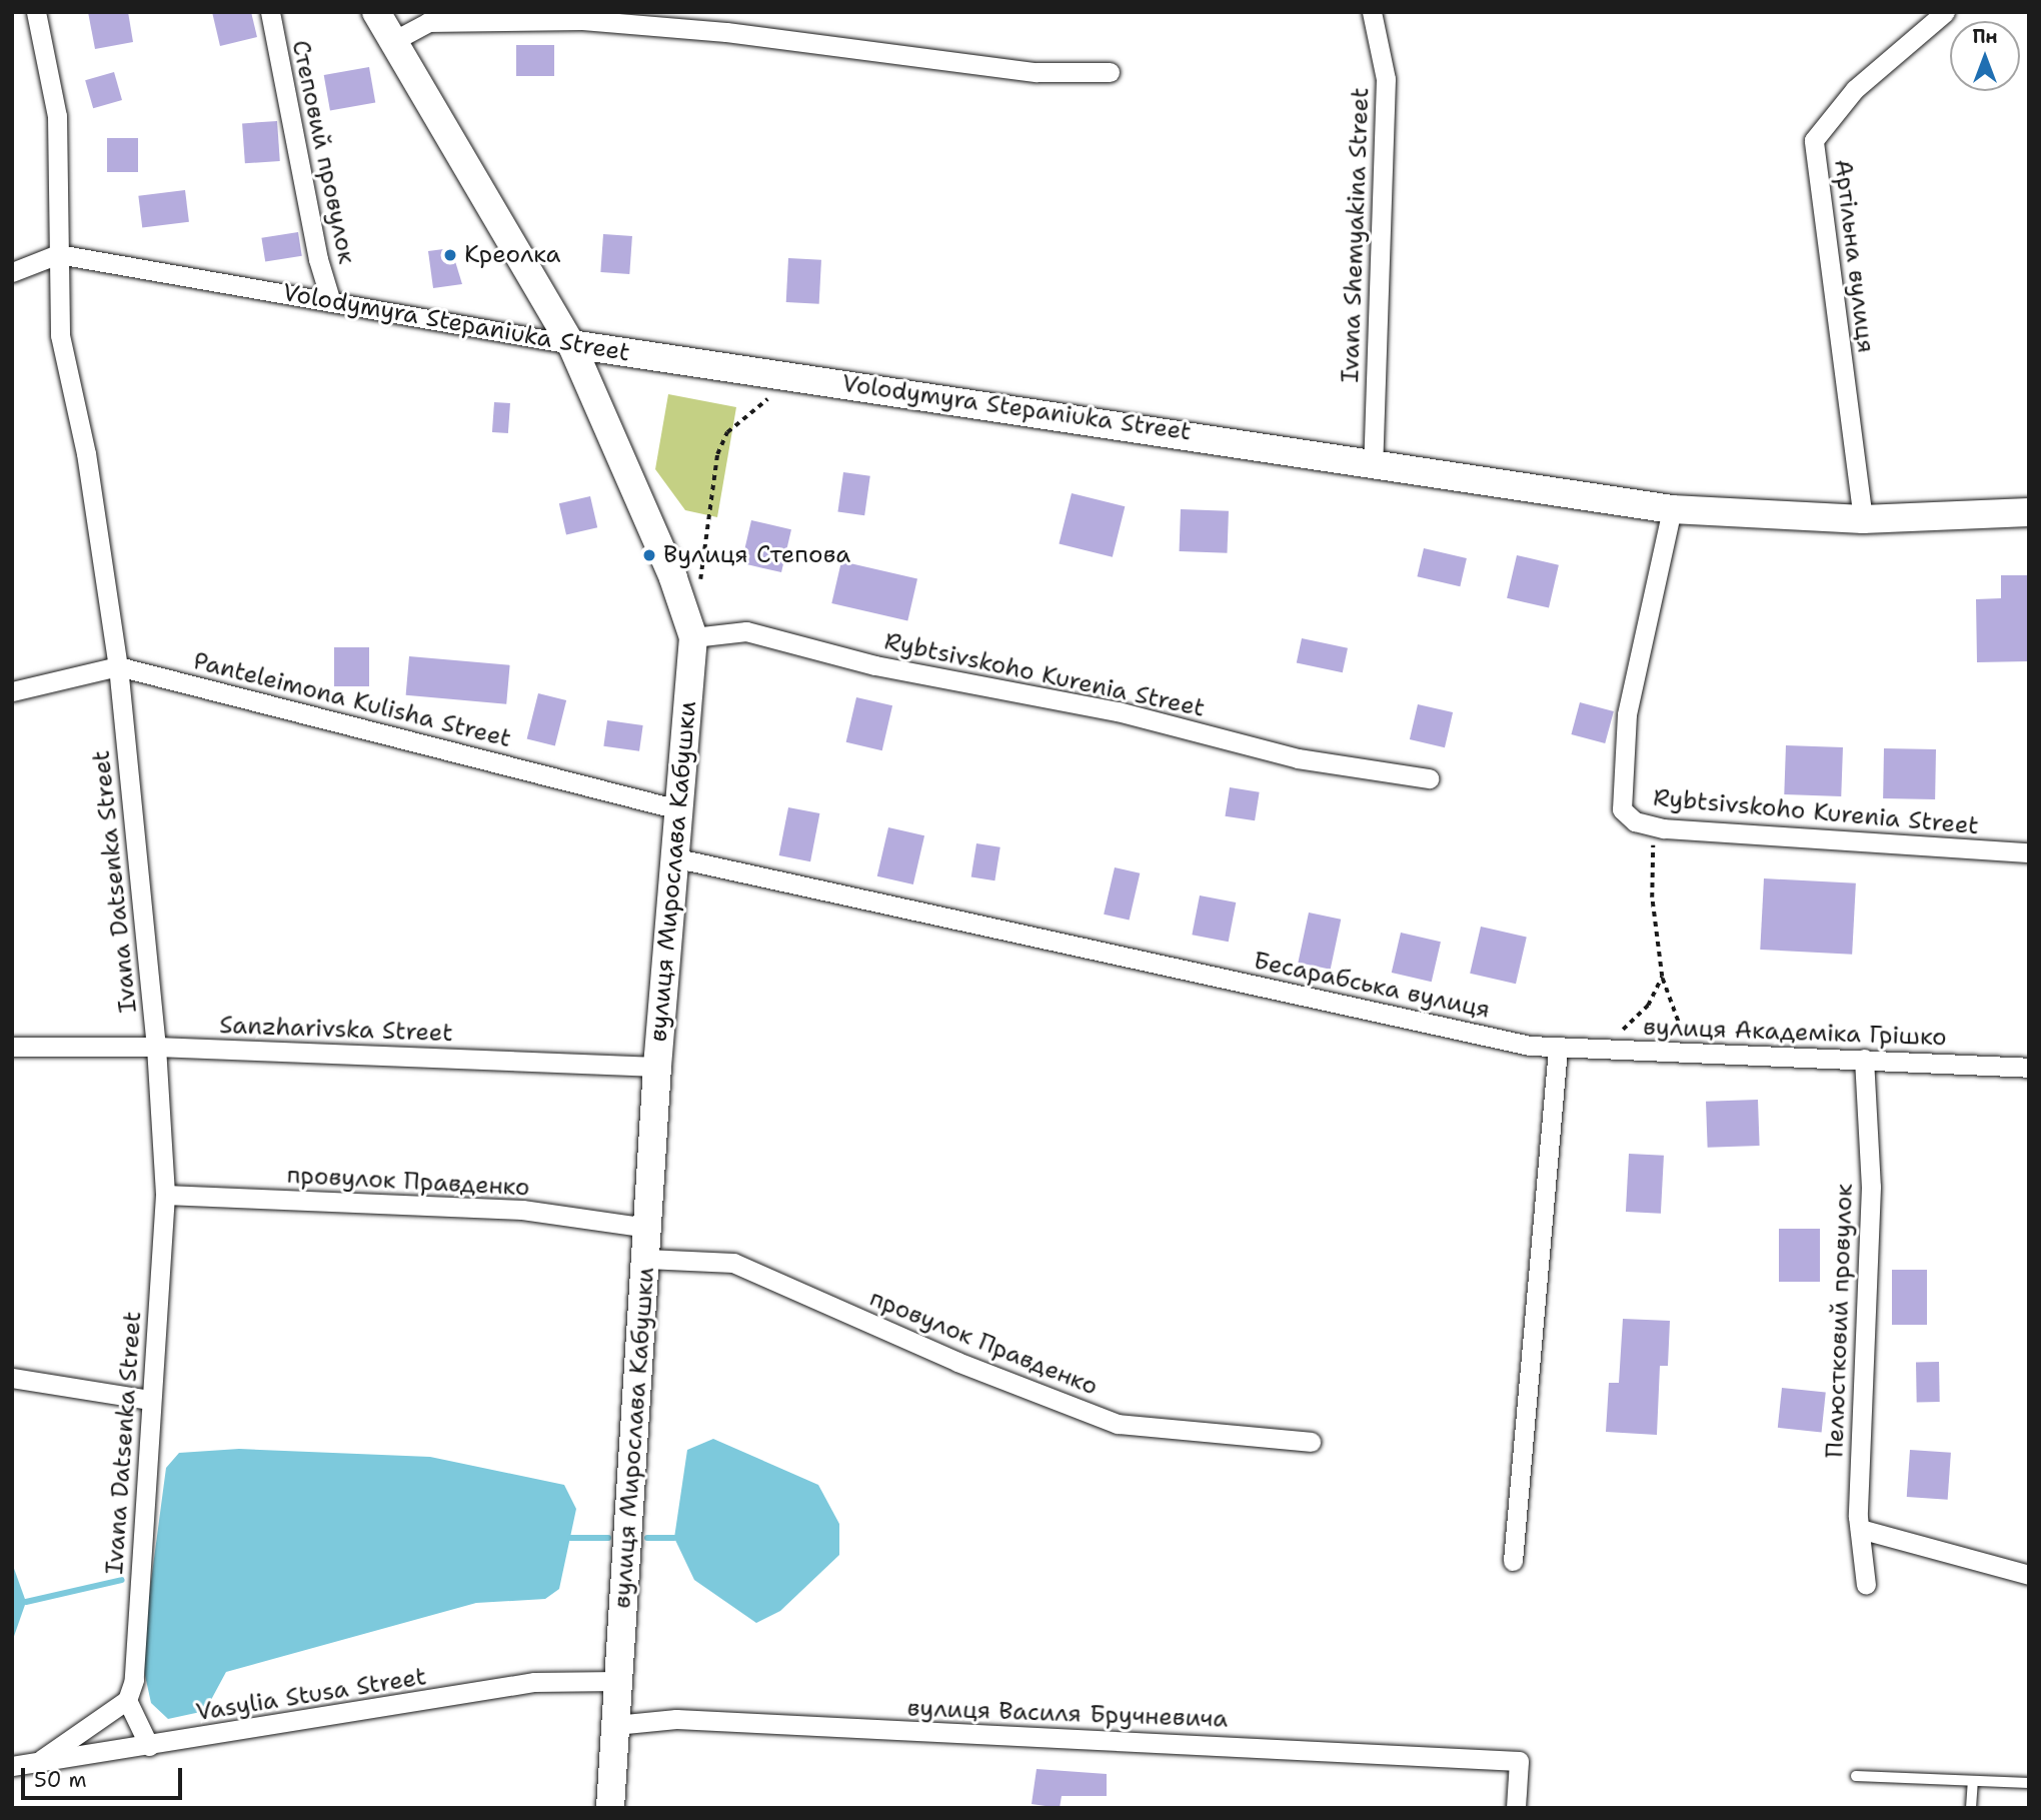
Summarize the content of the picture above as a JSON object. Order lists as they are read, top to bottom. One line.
{"streets":{"street":["Степовий провулок","Ivana Shemyakina Street","Артільна вулиця","Volodymyra Stepaniuka Street","Rybtsivskoho Kurenia Street","Panteleimona Kulisha Street","вулиця Мирослава Кабушки","Ivana Datsenka Street","Бесарабська вулиця","Sanzharivska Street","вулиця Академіка Грішко","провулок Правденко","Пелюстковий провулок","Vasylia Stusa Street","вулиця Василя Бручневича"]},"crossings":[["Степовий провулок","Volodymyra Stepaniuka Street"],["Ivana Shemyakina Street","Volodymyra Stepaniuka Street"],["Артільна вулиця","Volodymyra Stepaniuka Street"],["Volodymyra Stepaniuka Street","Rybtsivskoho Kurenia Street"],["Volodymyra Stepaniuka Street","вулиця Мирослава Кабушки"],["Volodymyra Stepaniuka Street","Ivana Datsenka Street"],["Rybtsivskoho Kurenia Street","вулиця Мирослава Кабушки"],["Panteleimona Kulisha Street","вулиця Мирослава Кабушки"],["Panteleimona Kulisha Street","Ivana Datsenka Street"],["вулиця Мирослава Кабушки","Бесарабська вулиця"],["вулиця Мирослава Кабушки","Sanzharivska Street"],["вулиця Мирослава Кабушки","провулок Правденко"],["вулиця Мирослава Кабушки","Vasylia Stusa Street"],["вулиця Мирослава Кабушки","вулиця Василя Бручневича"],["Ivana Datsenka Street","Sanzharivska Street"],["Ivana Datsenka Street","провулок Правденко"],["Бесарабська вулиця","вулиця Академіка Грішко"],["вулиця Академіка Грішко","Пелюстковий провулок"]],"places":["Креолка","Вулиця Степова"],"scale_bar":"50 m","north":"top"}
